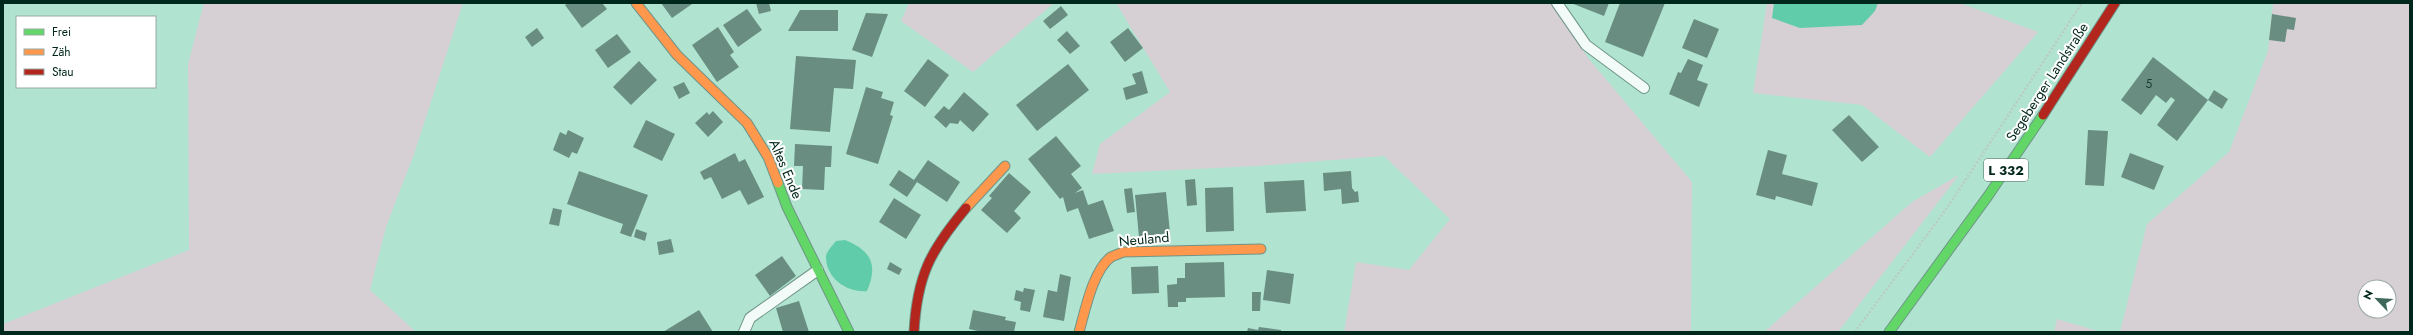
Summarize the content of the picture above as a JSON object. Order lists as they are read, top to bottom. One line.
{"streets":{"street":["Segeberger Landstraße","Altes Ende","L 332","Neuland"]},"house_numbers":["5"],"legend":["Frei","Zäh","Stau"],"north":"top left"}
